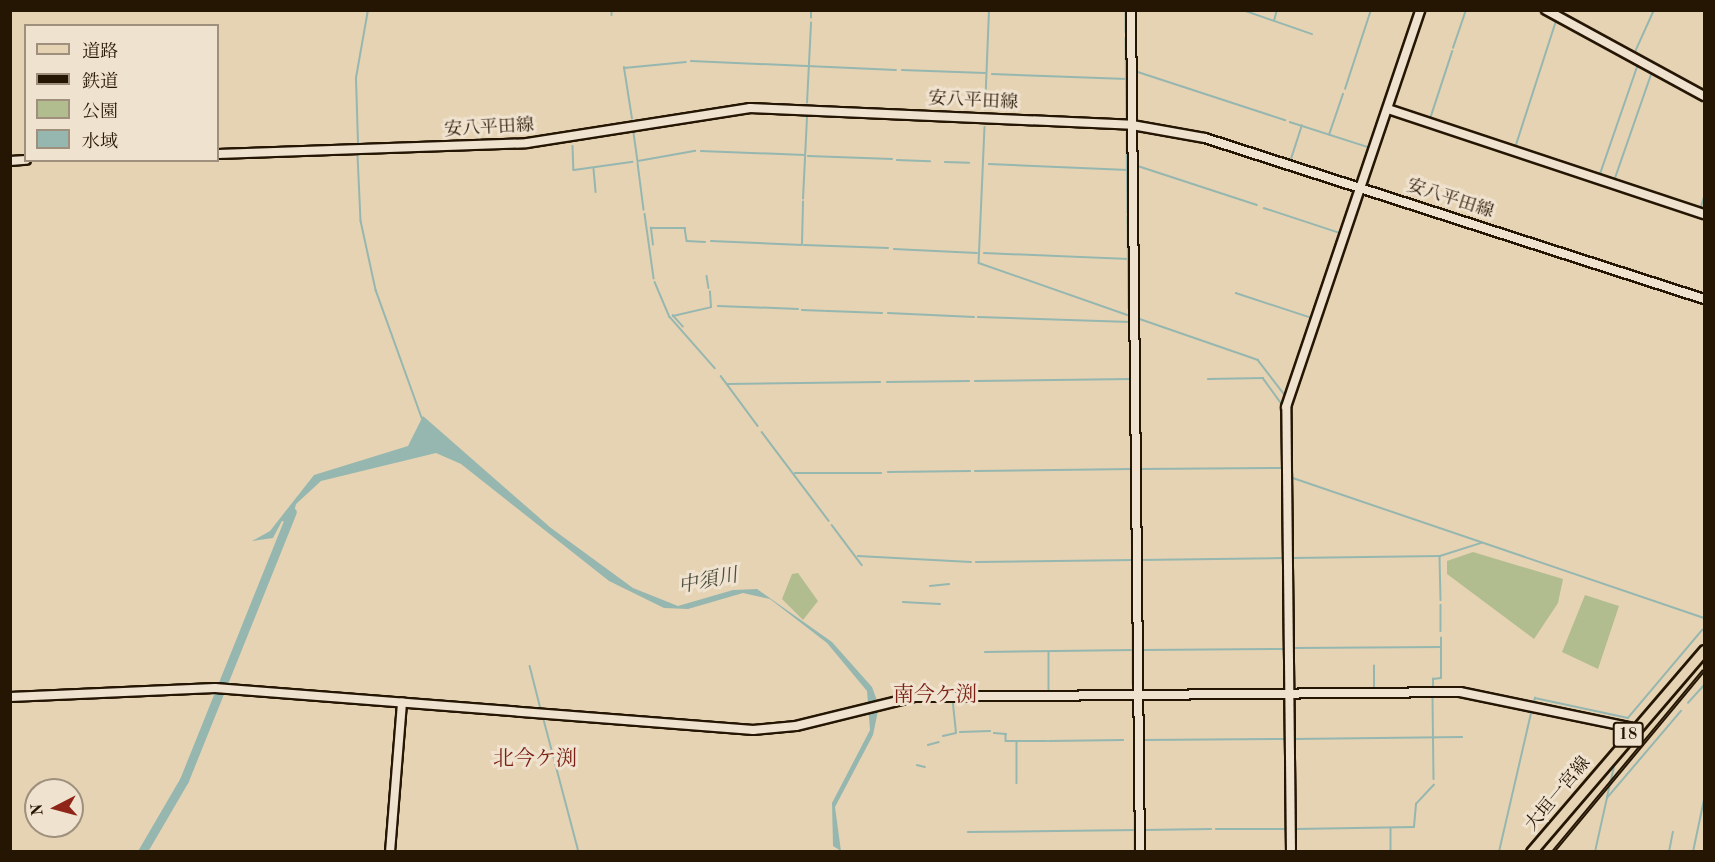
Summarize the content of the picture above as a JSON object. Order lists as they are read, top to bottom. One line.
{"streets":{"main road":["18","大垣一宮線"],"street":["安八平田線"]},"districts":["南今ケ渕","北今ケ渕"],"water":["中須川"],"legend":["道路","鉄道","公園","水域"],"north":"left"}
